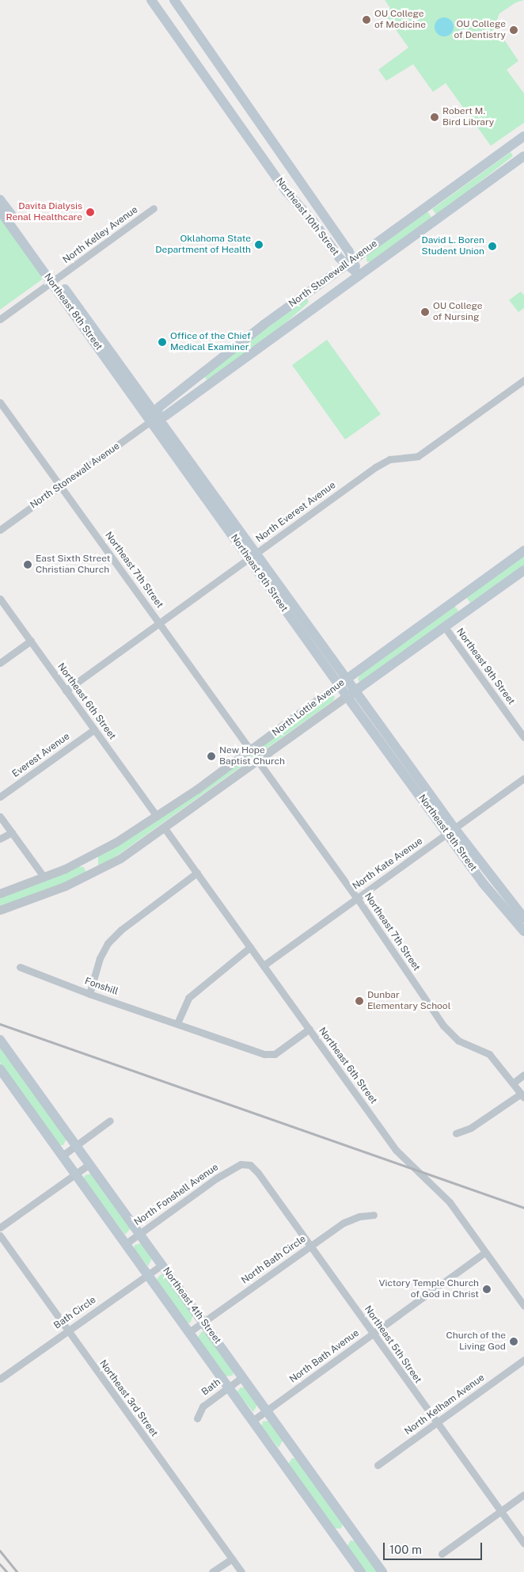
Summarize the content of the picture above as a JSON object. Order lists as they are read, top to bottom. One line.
{"streets":{"main road":["Northeast 10th Street","North Stonewall Avenue","Northeast 8th Street","North Lottie Avenue","Northeast 4th Street"],"street":["North Kelley Avenue","North Everest Avenue","Northeast 7th Street","Northeast 9th Street","Northeast 6th Street","Everest Avenue","North Kate Avenue","Fonshill","North Fonshell Avenue","North Bath Circle","Bath Circle","Northeast 5th Street","North Bath Avenue","Bath","Northeast 3rd Street","North Kelham Avenue"]},"crossings":[["Northeast 10th Street","North Stonewall Avenue"],["North Kelley Avenue","Northeast 8th Street"],["North Stonewall Avenue","Northeast 8th Street"],["North Stonewall Avenue","Northeast 7th Street"],["Northeast 8th Street","North Everest Avenue"],["Northeast 8th Street","North Lottie Avenue"],["Northeast 8th Street","North Kate Avenue"],["North Everest Avenue","Northeast 7th Street"],["North Everest Avenue","Northeast 6th Street"],["Northeast 7th Street","North Lottie Avenue"],["Northeast 7th Street","North Kate Avenue"],["Northeast 9th Street","North Lottie Avenue"],["Northeast 6th Street","North Lottie Avenue"],["Northeast 6th Street","Everest Avenue"],["Northeast 6th Street","North Kate Avenue"],["Northeast 6th Street","North Bath Avenue"],["North Fonshell Avenue","Northeast 4th Street"],["North Fonshell Avenue","Northeast 5th Street"],["North Bath Circle","Northeast 4th Street"],["North Bath Circle","Northeast 5th Street"],["Northeast 4th Street","Bath Circle"],["Northeast 4th Street","North Bath Avenue"],["Northeast 4th Street","Bath"],["Bath Circle","Northeast 3rd Street"],["Northeast 5th Street","North Bath Avenue"],["Northeast 5th Street","North Kelham Avenue"]],"places":["OU College of Medicine","OU College of Dentistry","Robert M. Bird Library","Davita Dialysis Renal Healthcare","Oklahoma State Department of Health","David L. Boren Student Union","OU College of Nursing","Office of the Chief Medical Examiner","East Sixth Street Christian Church","New Hope Baptist Church","Dunbar Elementary School","Victory Temple Church of God in Christ","Church of the Living God"],"scale_bar":"100 m"}
